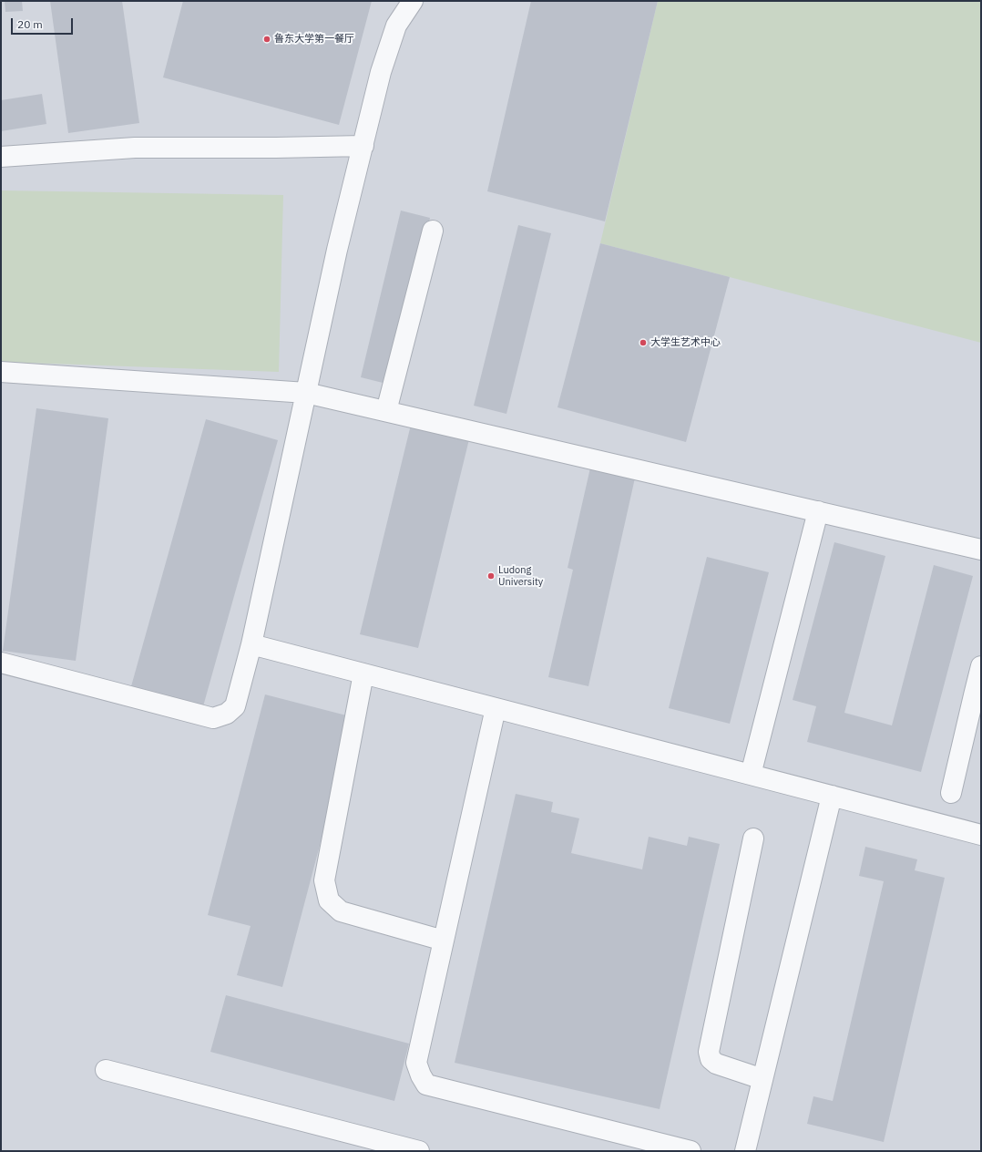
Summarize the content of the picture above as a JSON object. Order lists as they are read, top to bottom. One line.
{"places":["鲁东大学第一餐厅","大学生艺术中心","Ludong University"],"scale_bar":"20 m"}
